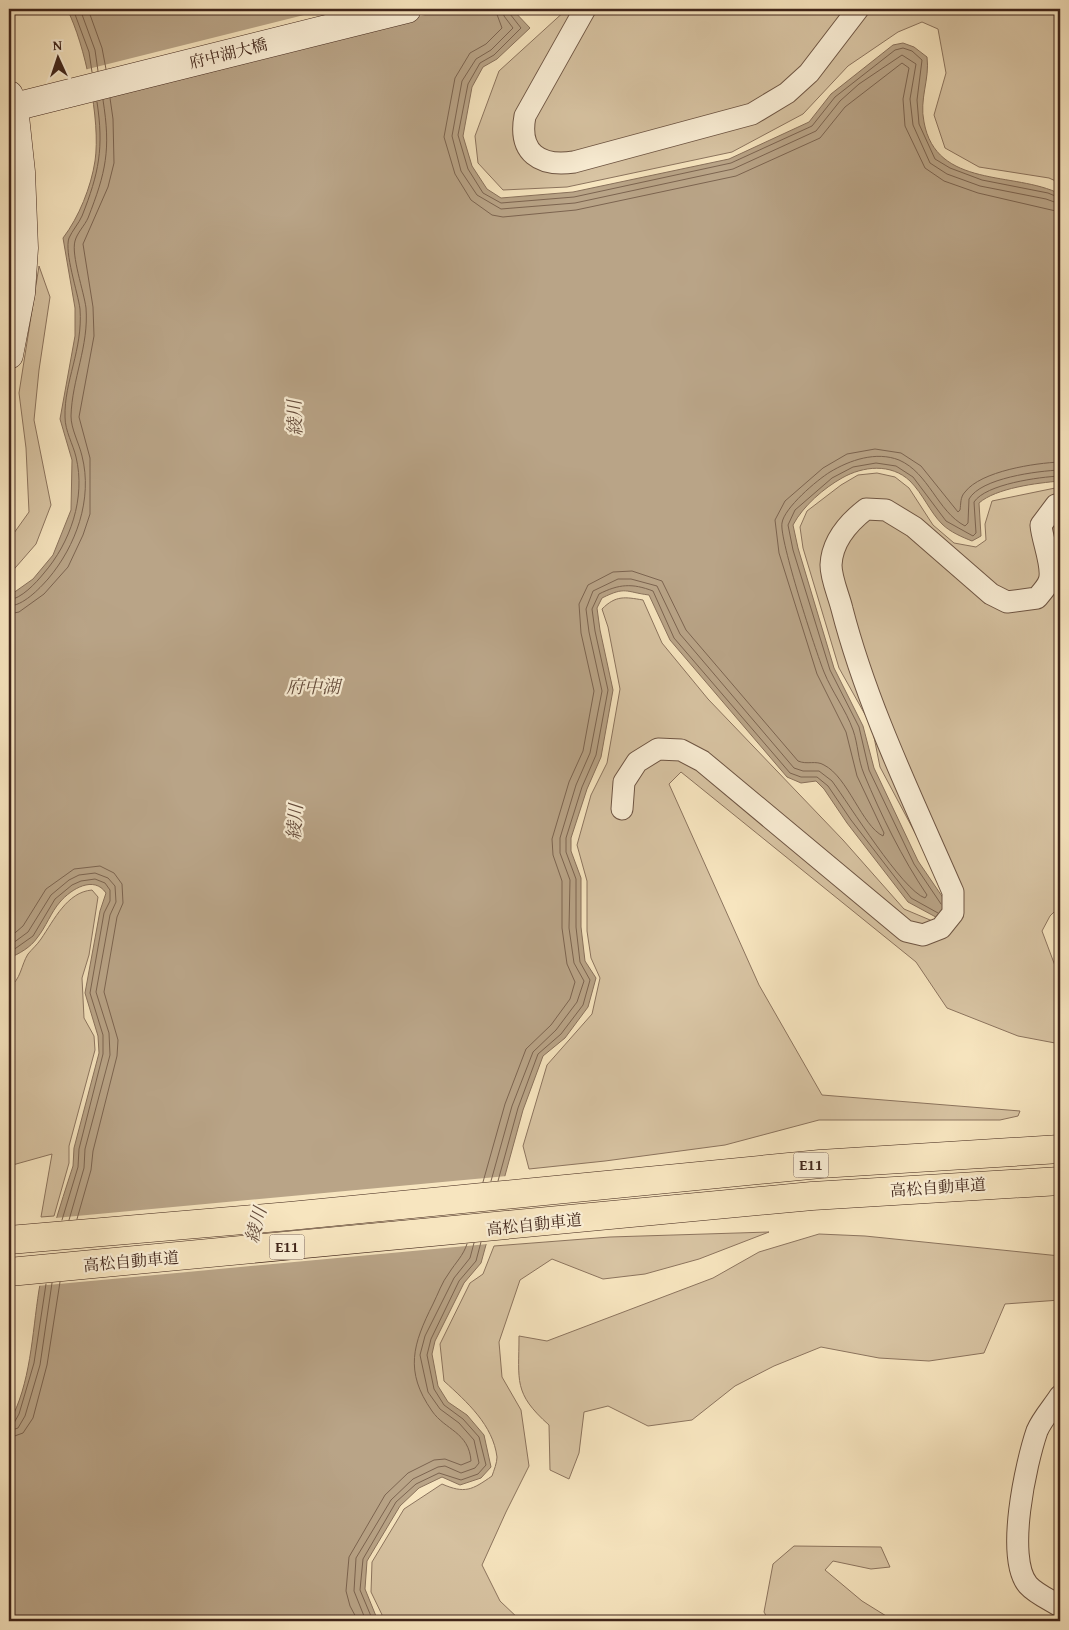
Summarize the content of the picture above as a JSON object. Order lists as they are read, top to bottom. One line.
{"streets":{"highway":["E11","高松自動車道"],"street":["府中湖大橋"]},"water":["綾川","府中湖"],"north":"top"}
